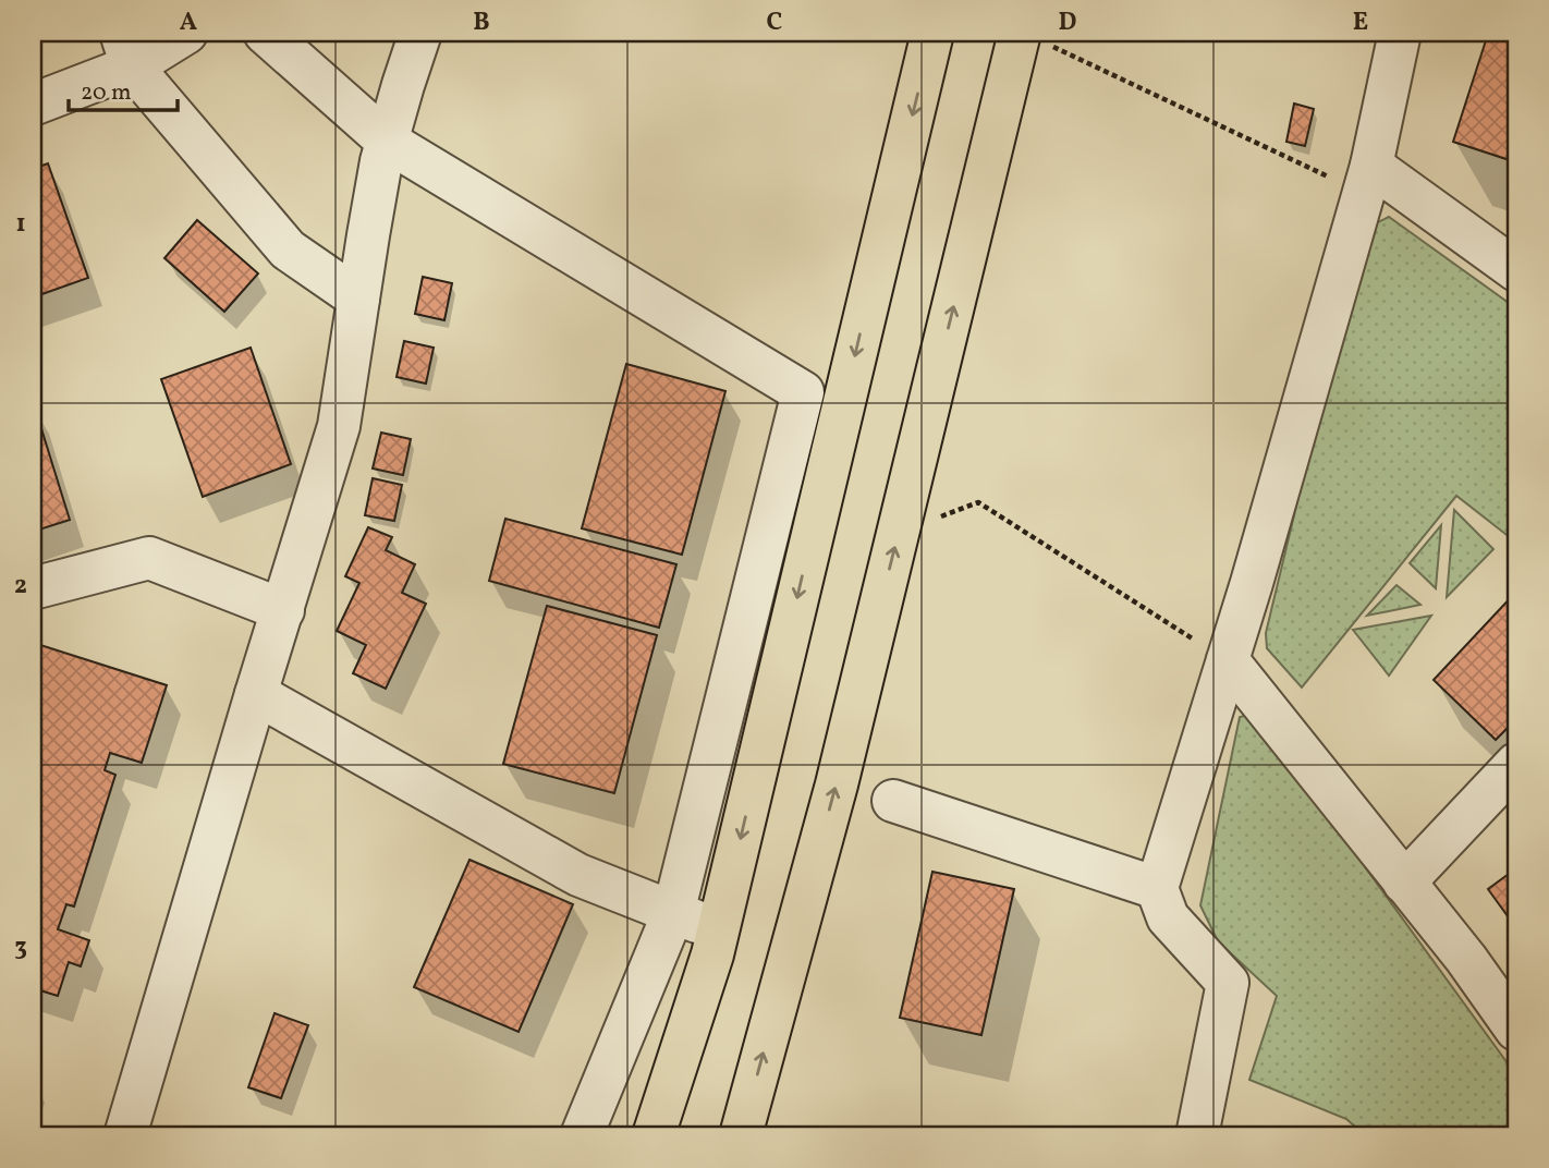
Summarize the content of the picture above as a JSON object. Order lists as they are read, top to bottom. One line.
{"scale_bar":"20 m","grid":{"columns":["A","B","C","D","E"],"rows":["1","2","3"]}}
